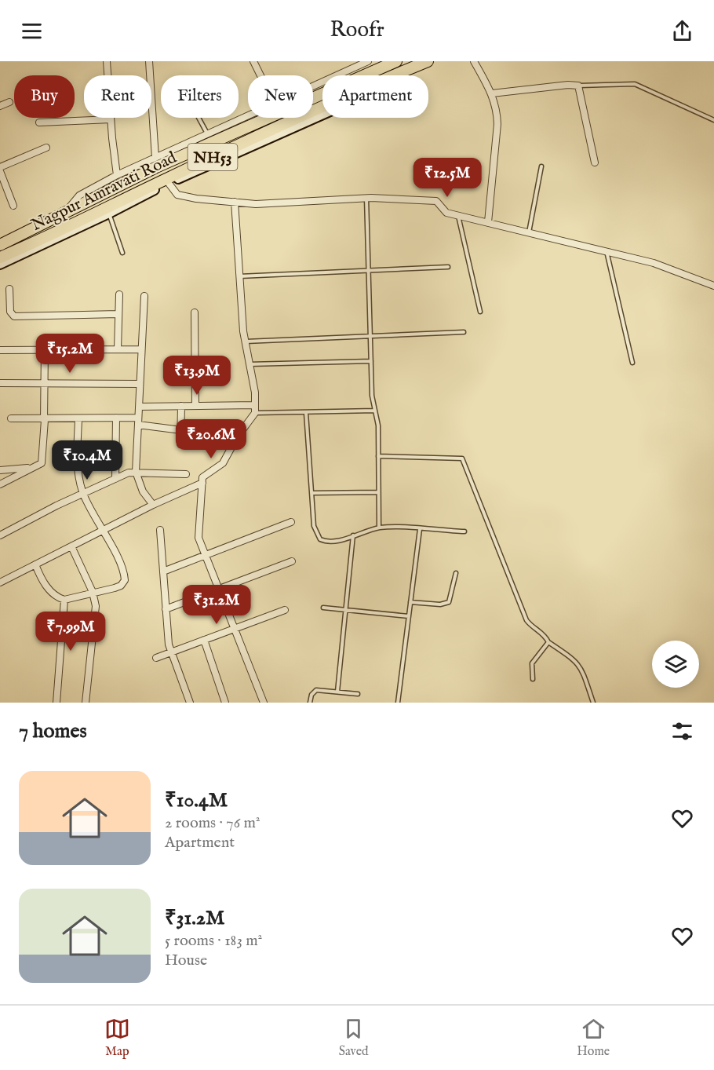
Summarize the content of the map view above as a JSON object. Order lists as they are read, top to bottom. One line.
{"streets":{"highway":["NH53","Nagpur Amravati Road"]},"page":{"header":"Roofr","chip":["Buy","Rent","Filters","New","Apartment"],"price":["₹12.5M","₹15.2M","₹13.9M","₹20.6M","₹10.4M","₹31.2M","₹7.99M"],"heading":"7 homes","list":[{"name":"₹10.4M","note":"2 rooms · 76 m² · Apartment"},{"name":"₹31.2M","note":"5 rooms · 183 m² · House"}],"tabs":["Map","Saved","Home"]}}
